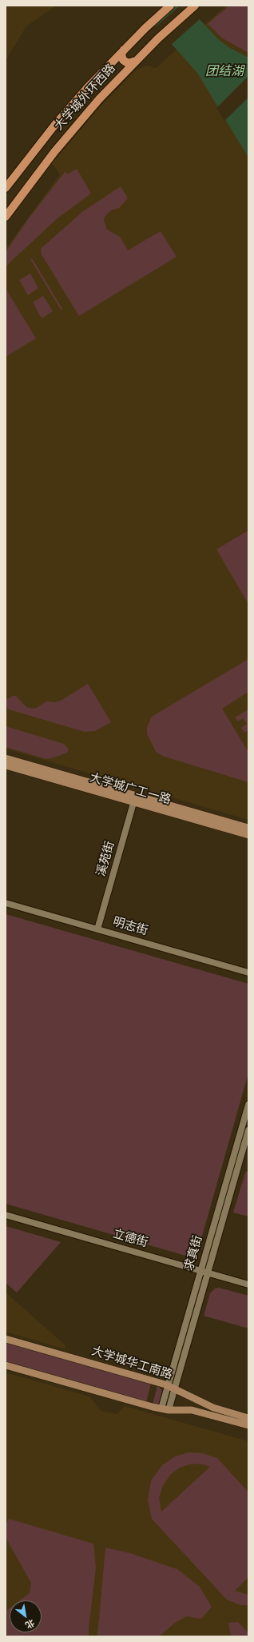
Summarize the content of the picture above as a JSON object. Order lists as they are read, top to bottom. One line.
{"streets":{"main road":["大学城外环西路","大学城广工一路","大学城华工南路"],"street":["溪苑街","明志街","立德街","求真街"]},"crossings":[["大学城广工一路","溪苑街"],["溪苑街","明志街"],["立德街","求真街"],["求真街","大学城华工南路"]],"water":["团结湖"],"north":"bottom right"}
